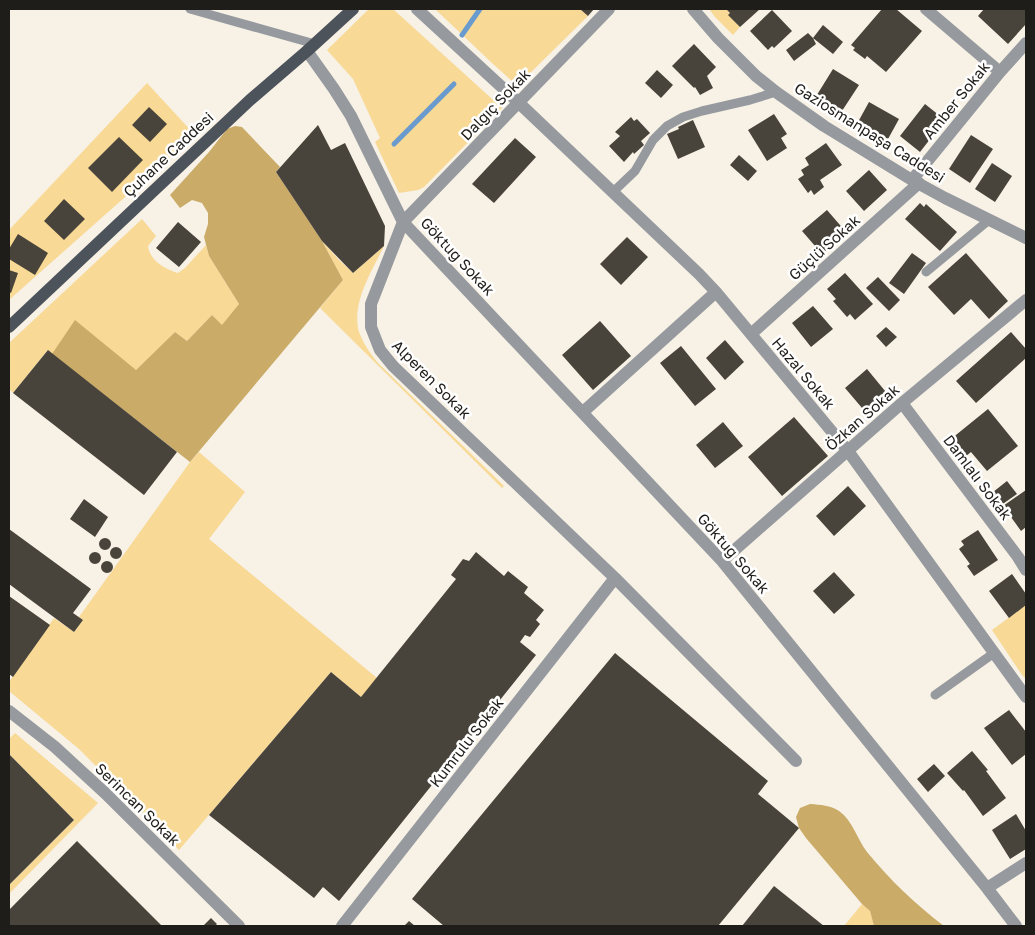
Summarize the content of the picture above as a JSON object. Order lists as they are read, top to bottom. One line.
{"streets":{"main road":["Çuhane Caddesi"],"street":["Amber Sokak","Dalgıç Sokak","Gaziosmanpaşa Caddesi","Güçlü Sokak","Göktuğ Sokak","Hazal Sokak","Alperen Sokak","Özkan Sokak","Damlalı Sokak","Kumrulu Sokak","Serincan Sokak"]},"crossings":[["Amber Sokak","Gaziosmanpaşa Caddesi"],["Amber Sokak","Güçlü Sokak"],["Dalgıç Sokak","Göktuğ Sokak"],["Dalgıç Sokak","Hazal Sokak"],["Dalgıç Sokak","Alperen Sokak"],["Gaziosmanpaşa Caddesi","Güçlü Sokak"],["Güçlü Sokak","Hazal Sokak"],["Göktuğ Sokak","Alperen Sokak"],["Göktuğ Sokak","Özkan Sokak"],["Hazal Sokak","Özkan Sokak"],["Alperen Sokak","Kumrulu Sokak"],["Özkan Sokak","Damlalı Sokak"]]}
